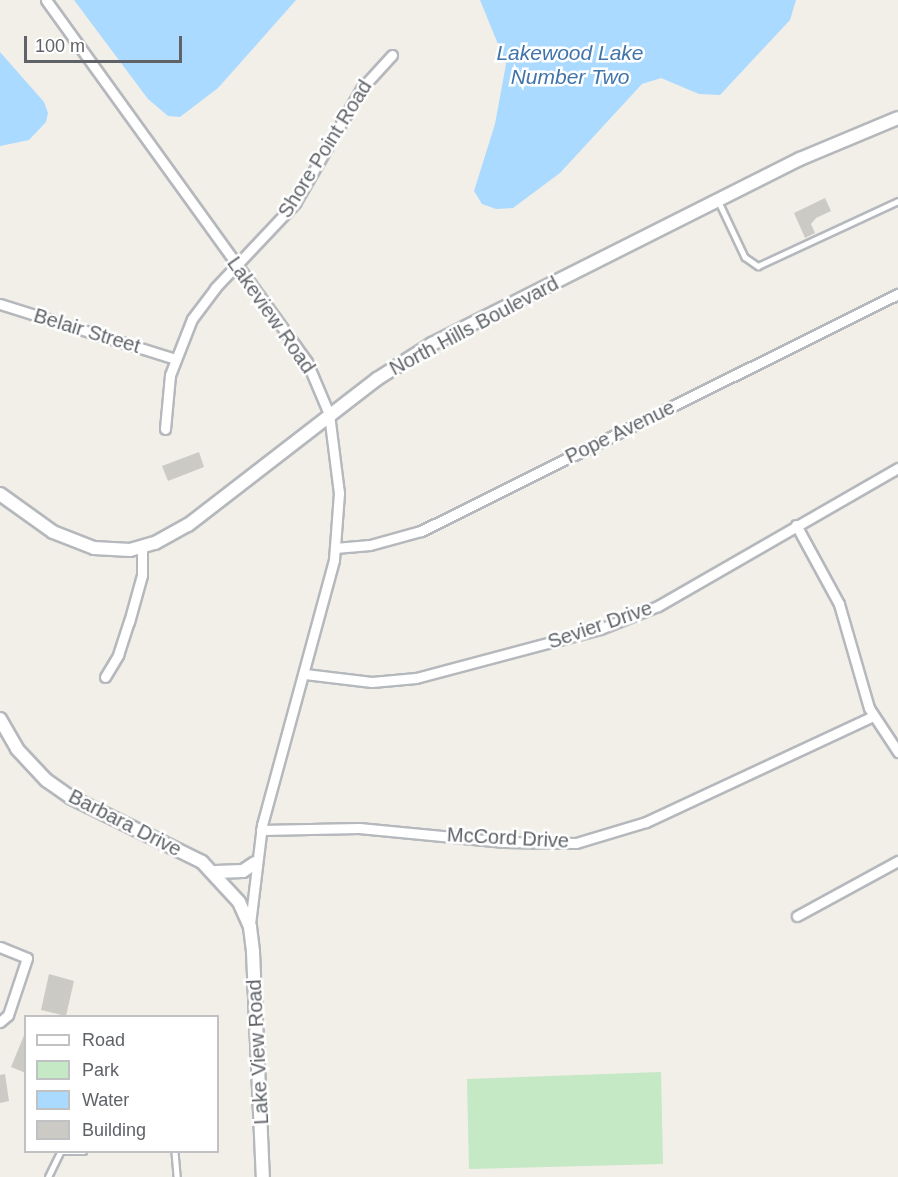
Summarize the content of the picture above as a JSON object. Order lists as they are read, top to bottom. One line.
{"streets":{"street":["Shore Point Road","Lakeview Road","North Hills Boulevard","Belair Street","Pope Avenue","Sevier Drive","Barbara Drive","McCord Drive","Lake View Road"]},"crossings":[["Shore Point Road","Lakeview Road"],["Shore Point Road","Belair Street"],["Lakeview Road","North Hills Boulevard"],["Lakeview Road","Pope Avenue"],["Lakeview Road","Sevier Drive"],["Lakeview Road","Barbara Drive"],["Lakeview Road","McCord Drive"],["Lakeview Road","Lake View Road"],["Barbara Drive","Lake View Road"]],"water":["Lakewood Lake Number Two"],"legend":["Road","Park","Water","Building"],"scale_bar":"100 m"}
